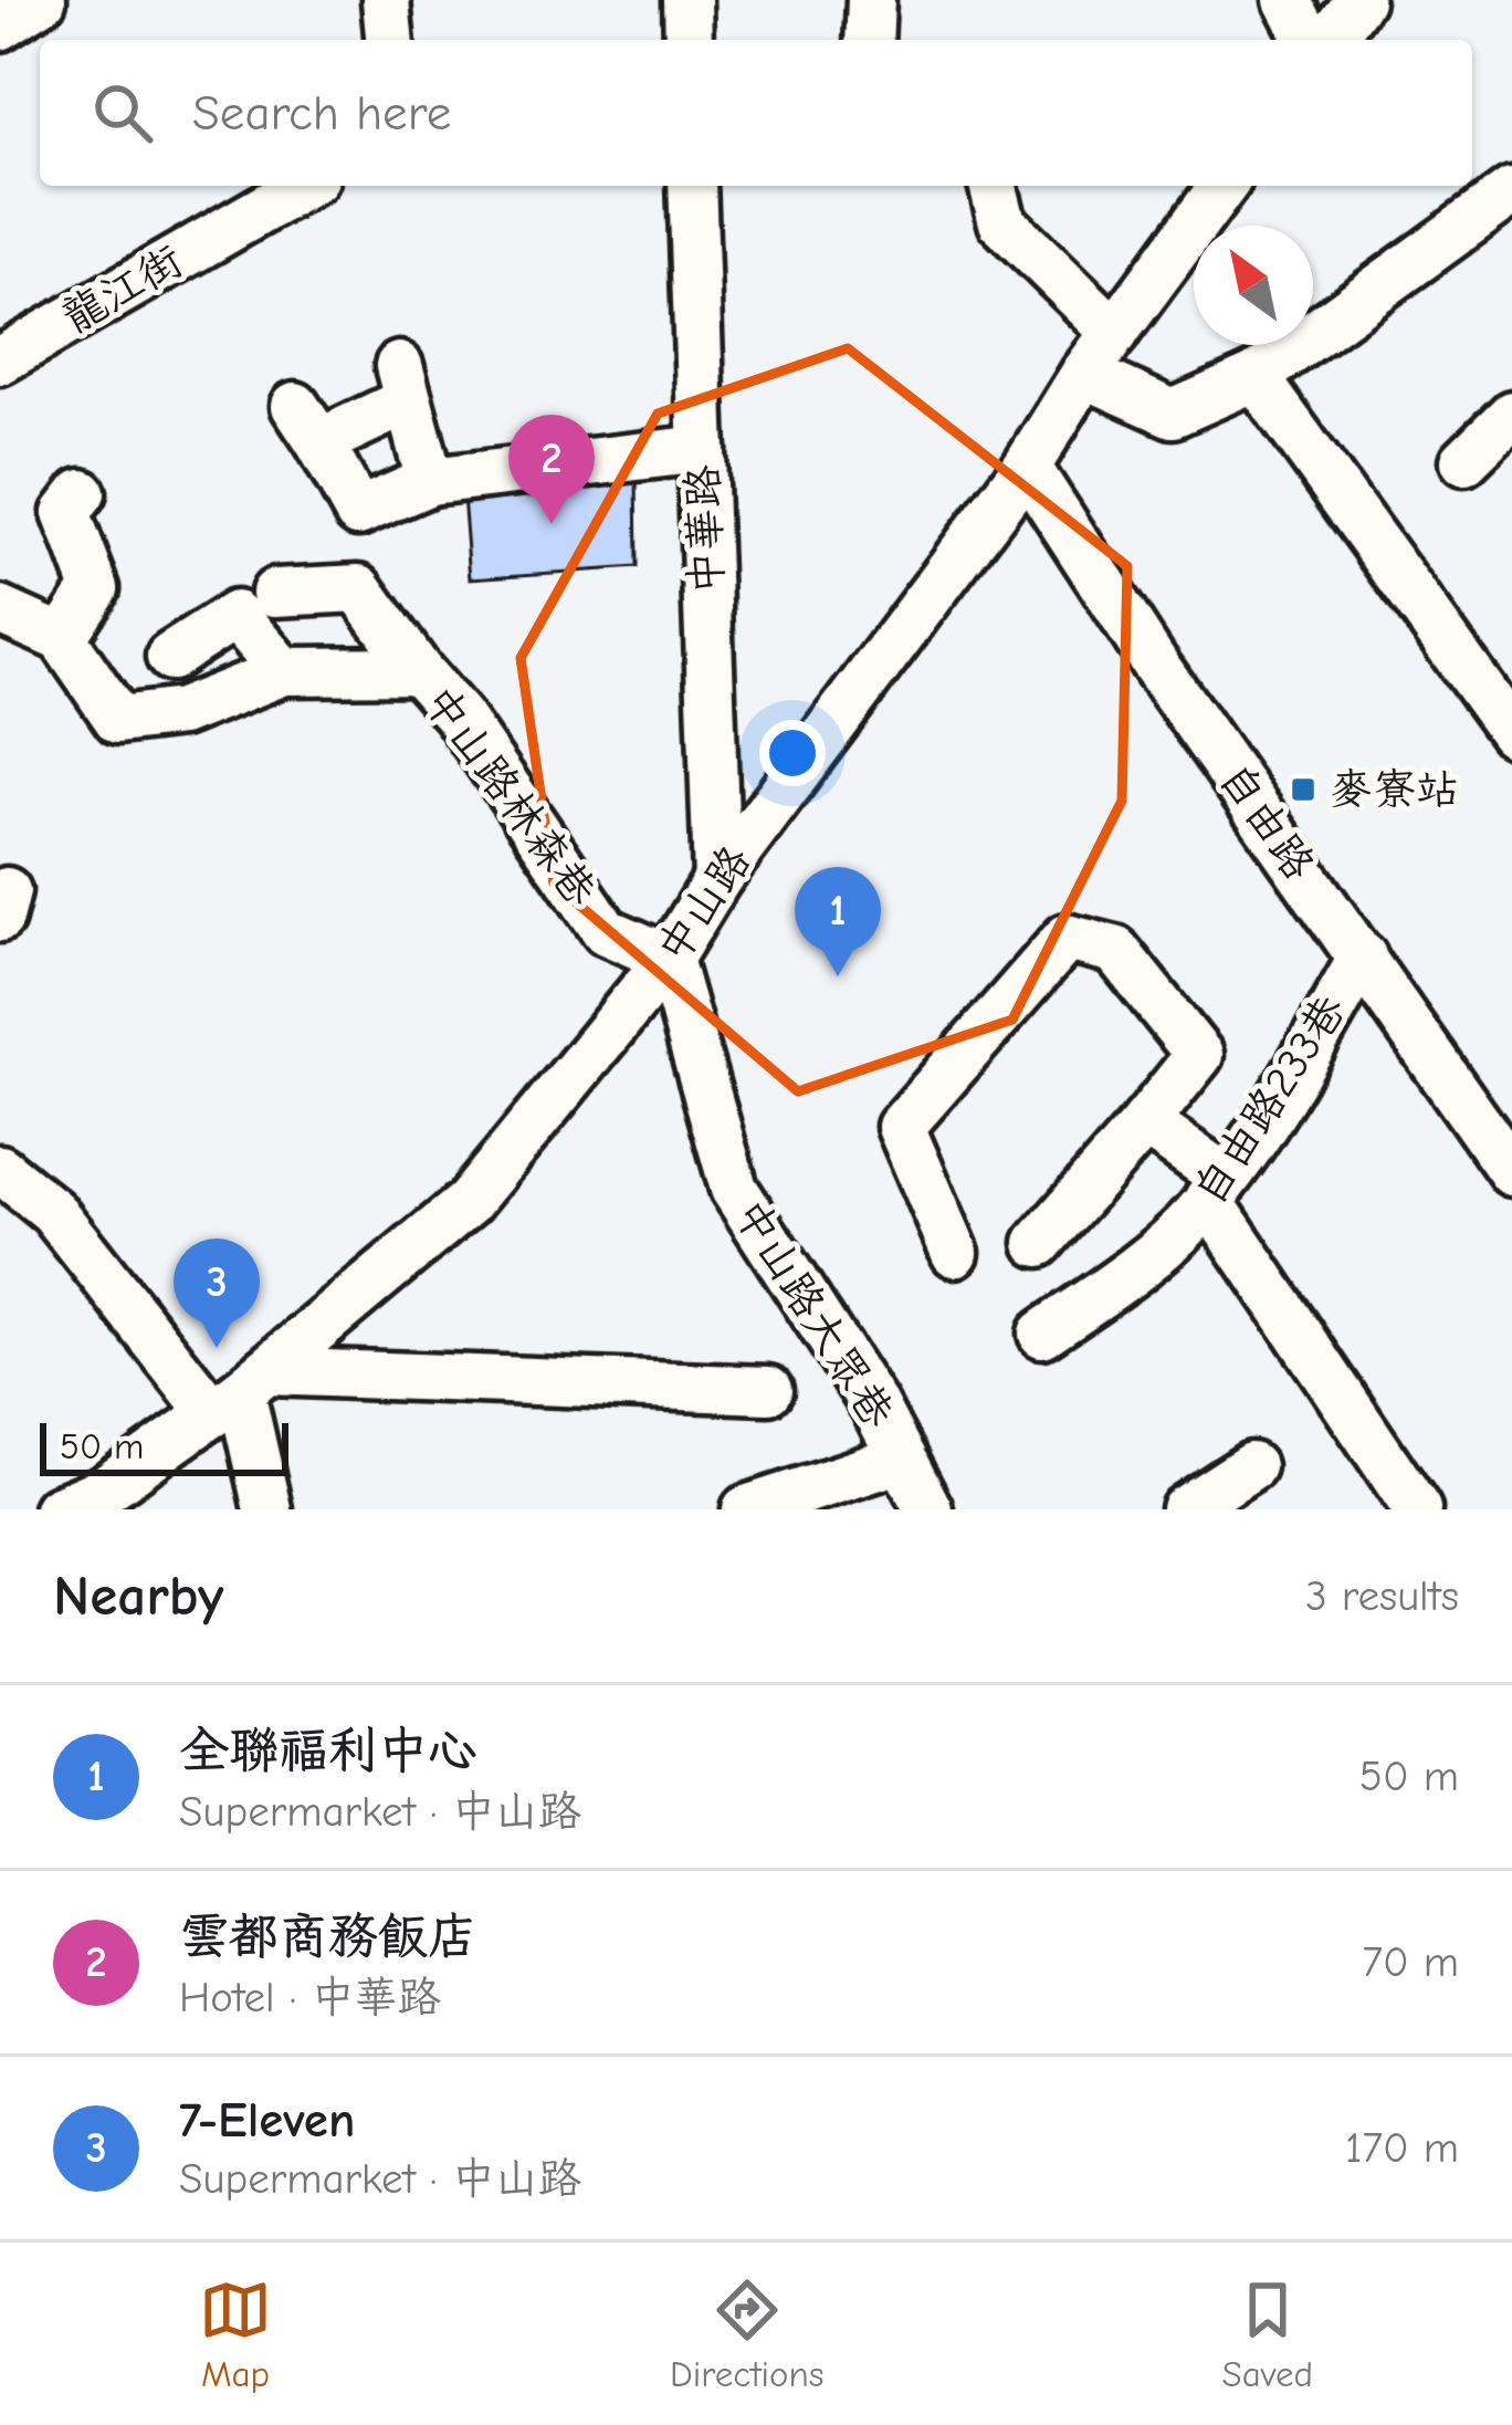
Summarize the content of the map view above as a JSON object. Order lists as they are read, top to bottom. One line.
{"streets":{"street":["龍江街","中華路","中山路林森巷","自由路","中山路","自由路233巷","中山路大眾巷"]},"crossings":[["中華路","中山路"],["中山路林森巷","中山路"],["中山路林森巷","中山路大眾巷"],["自由路","中山路"],["自由路","自由路233巷"],["中山路","中山路大眾巷"]],"places":{"transit":["麥寮站"]},"scale_bar":"50 m","north":"top left","page":{"search":"Search here","pins":["2","1","3"],"scale":"50 m","heading":["Nearby","3 results"],"list":[{"mark":"1","name":"全聯福利中心","note":"Supermarket · 中山路","value":"50 m"},{"mark":"2","name":"雲都商務飯店","note":"Hotel · 中華路","value":"70 m"},{"mark":"3","name":"7-Eleven","note":"Supermarket · 中山路","value":"170 m"}],"nav":["Map","Directions","Saved"]}}
